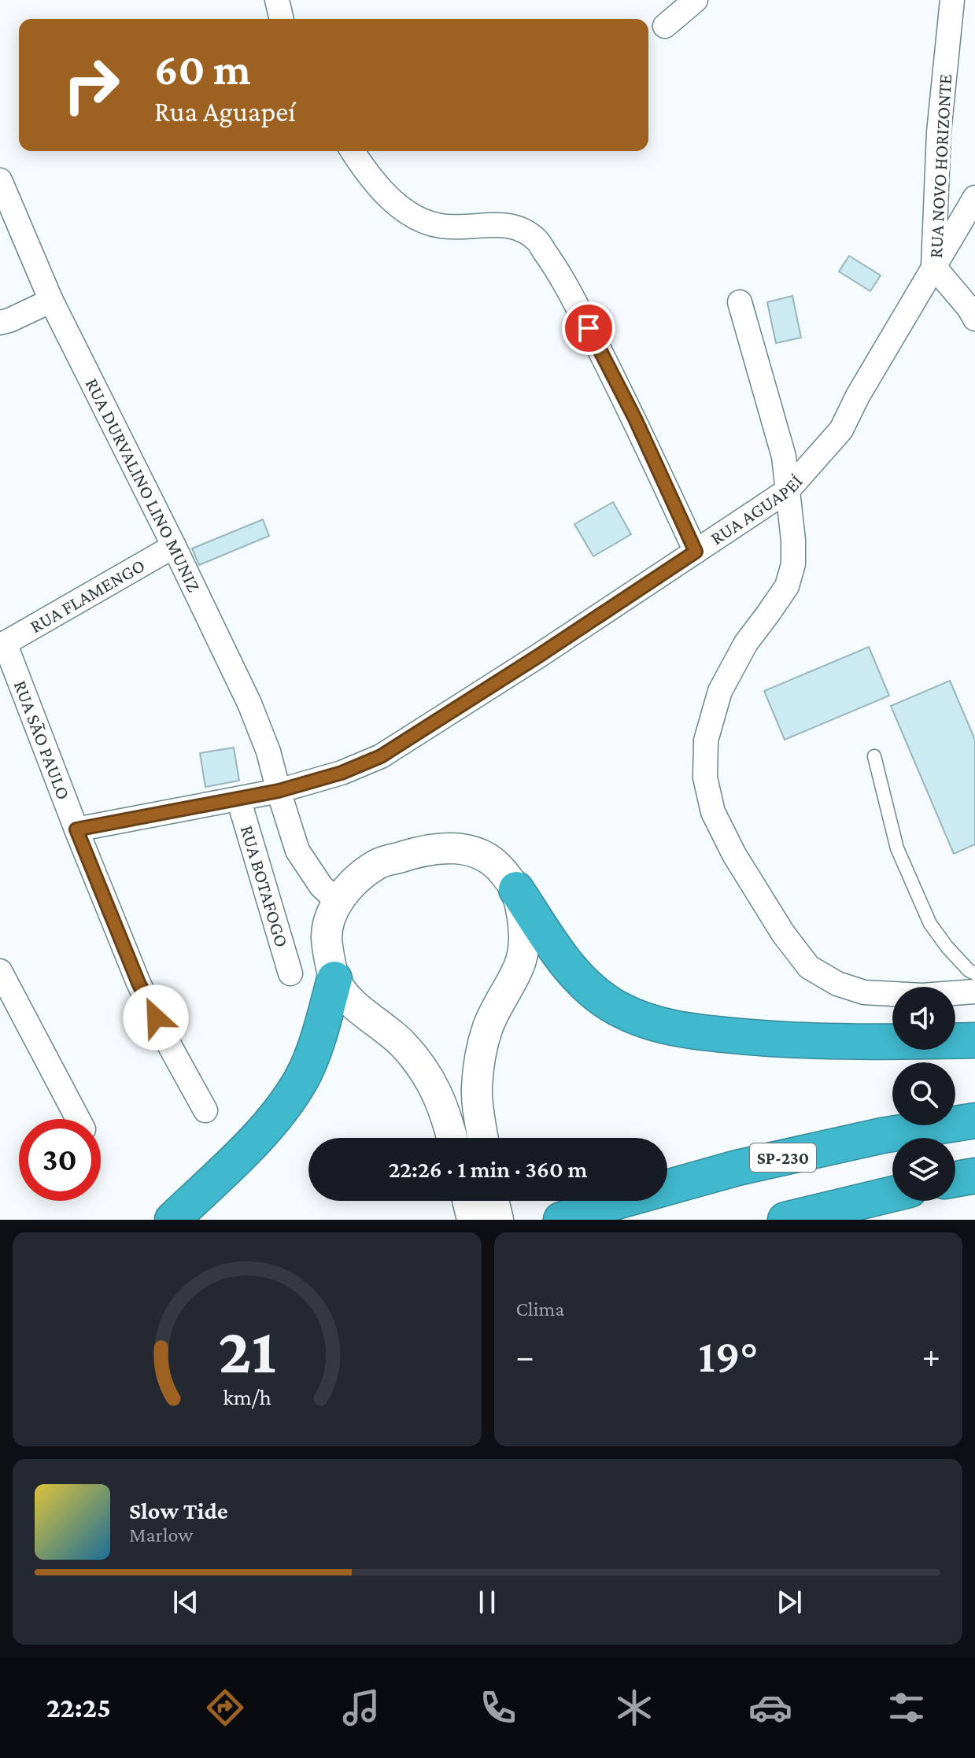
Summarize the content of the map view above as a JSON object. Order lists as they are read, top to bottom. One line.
{"streets":{"highway":["SP-230"],"street":["RUA NOVO HORIZONTE","RUA DURVALINO LINO MUNIZ","RUA AGUAPEÍ","RUA FLAMENGO","RUA SÃO PAULO","RUA BOTAFOGO"]},"crossings":[["RUA NOVO HORIZONTE","RUA AGUAPEÍ"],["RUA DURVALINO LINO MUNIZ","RUA AGUAPEÍ"],["RUA DURVALINO LINO MUNIZ","RUA FLAMENGO"],["RUA AGUAPEÍ","RUA SÃO PAULO"],["RUA AGUAPEÍ","RUA BOTAFOGO"],["RUA FLAMENGO","RUA SÃO PAULO"]],"page":{"turn":["60 m","Rua Aguapeí"],"limit":"30","trip":"22:26 · 1 min · 360 m","tile":"Clima","heat":["−","19°","+"],"song":["Slow Tide","Marlow"],"tabs":"22:25","gauge":["21","km/h"]}}
